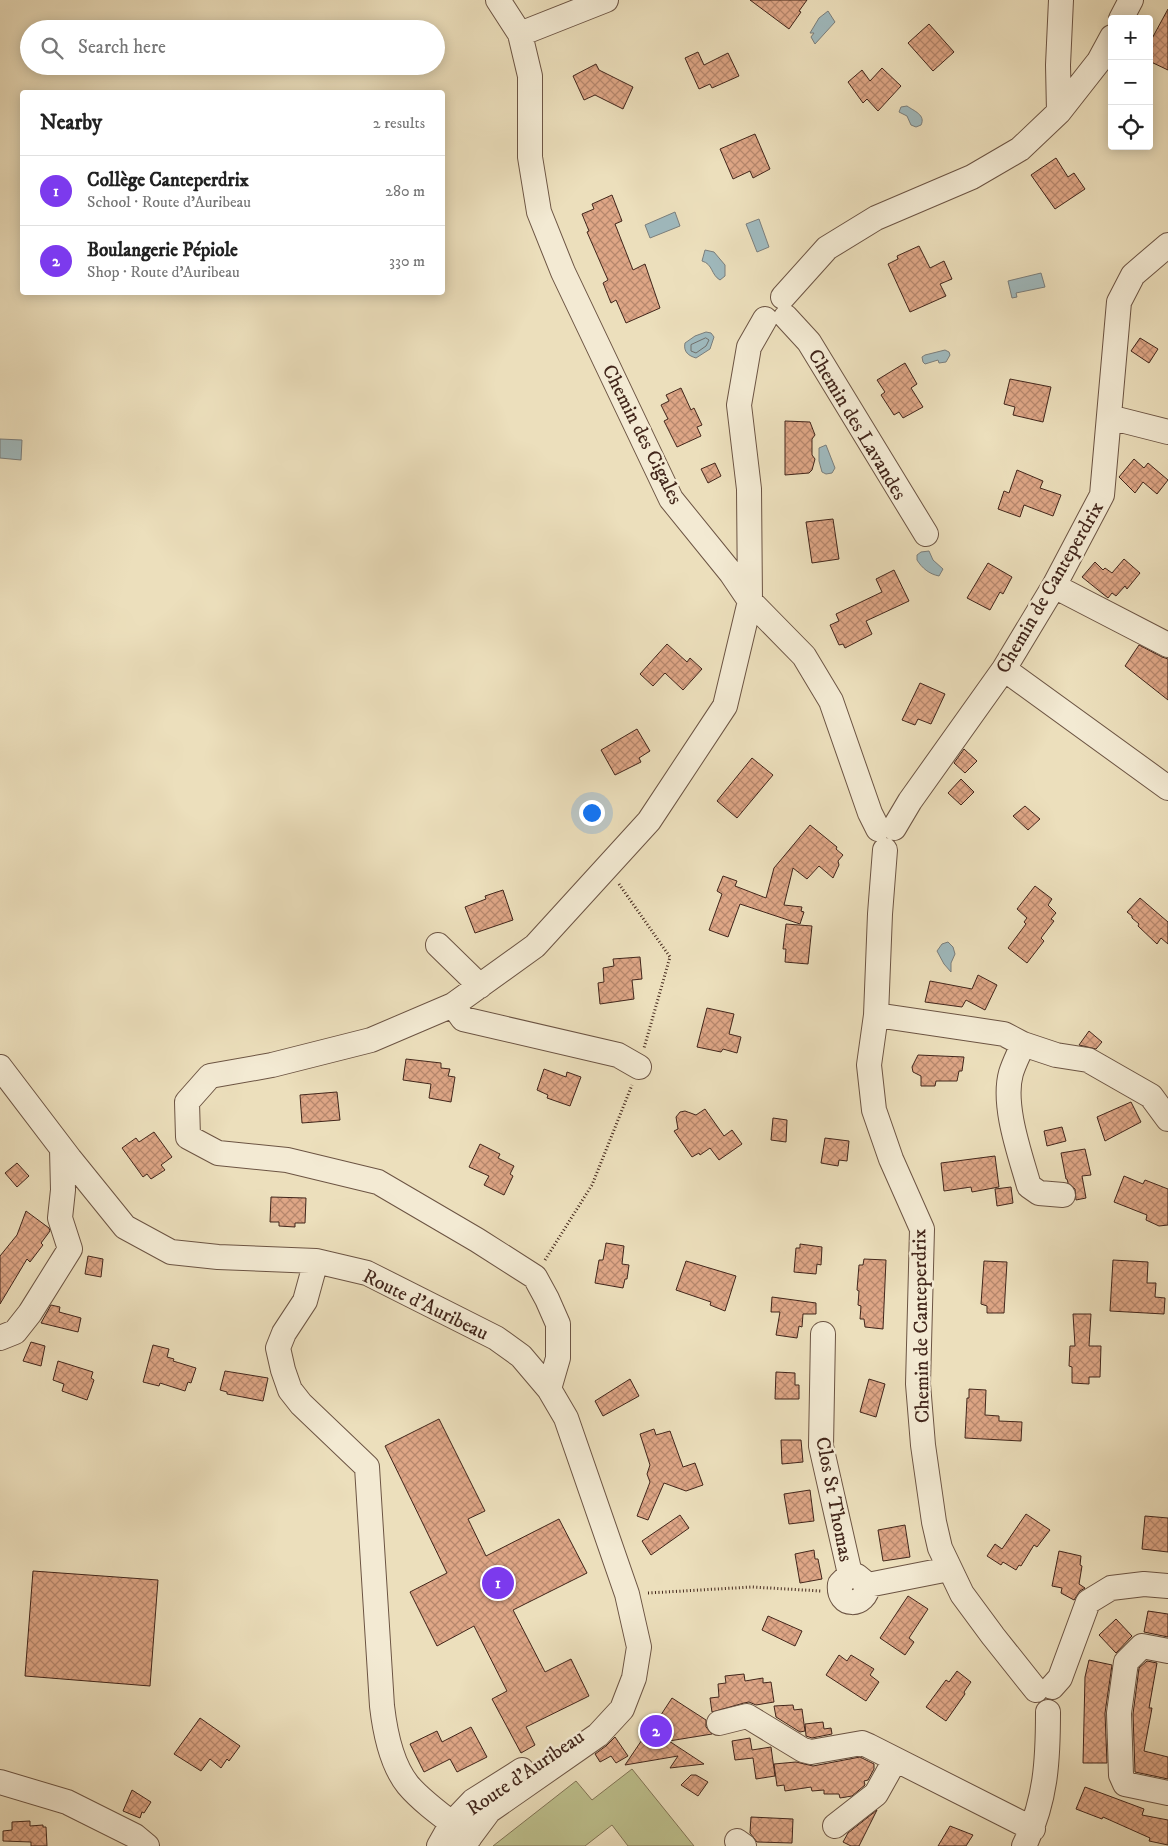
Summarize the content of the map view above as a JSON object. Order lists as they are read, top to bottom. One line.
{"streets":{"street":["Chemin des Lavandes","Chemin des Cigales","Chemin de Canteperdrix","Route d'Auribeau","Clos St Thomas"]},"crossings":[["Chemin des Cigales","Chemin de Canteperdrix"]],"page":{"map_buttons":["+","−"],"search":"Search here","heading":["Nearby","2 results"],"list":[{"mark":"1","name":"Collège Canteperdrix","note":"School · Route d'Auribeau","value":"280 m"},{"mark":"2","name":"Boulangerie Pépiole","note":"Shop · Route d'Auribeau","value":"330 m"}],"pins":["1","2"]}}
